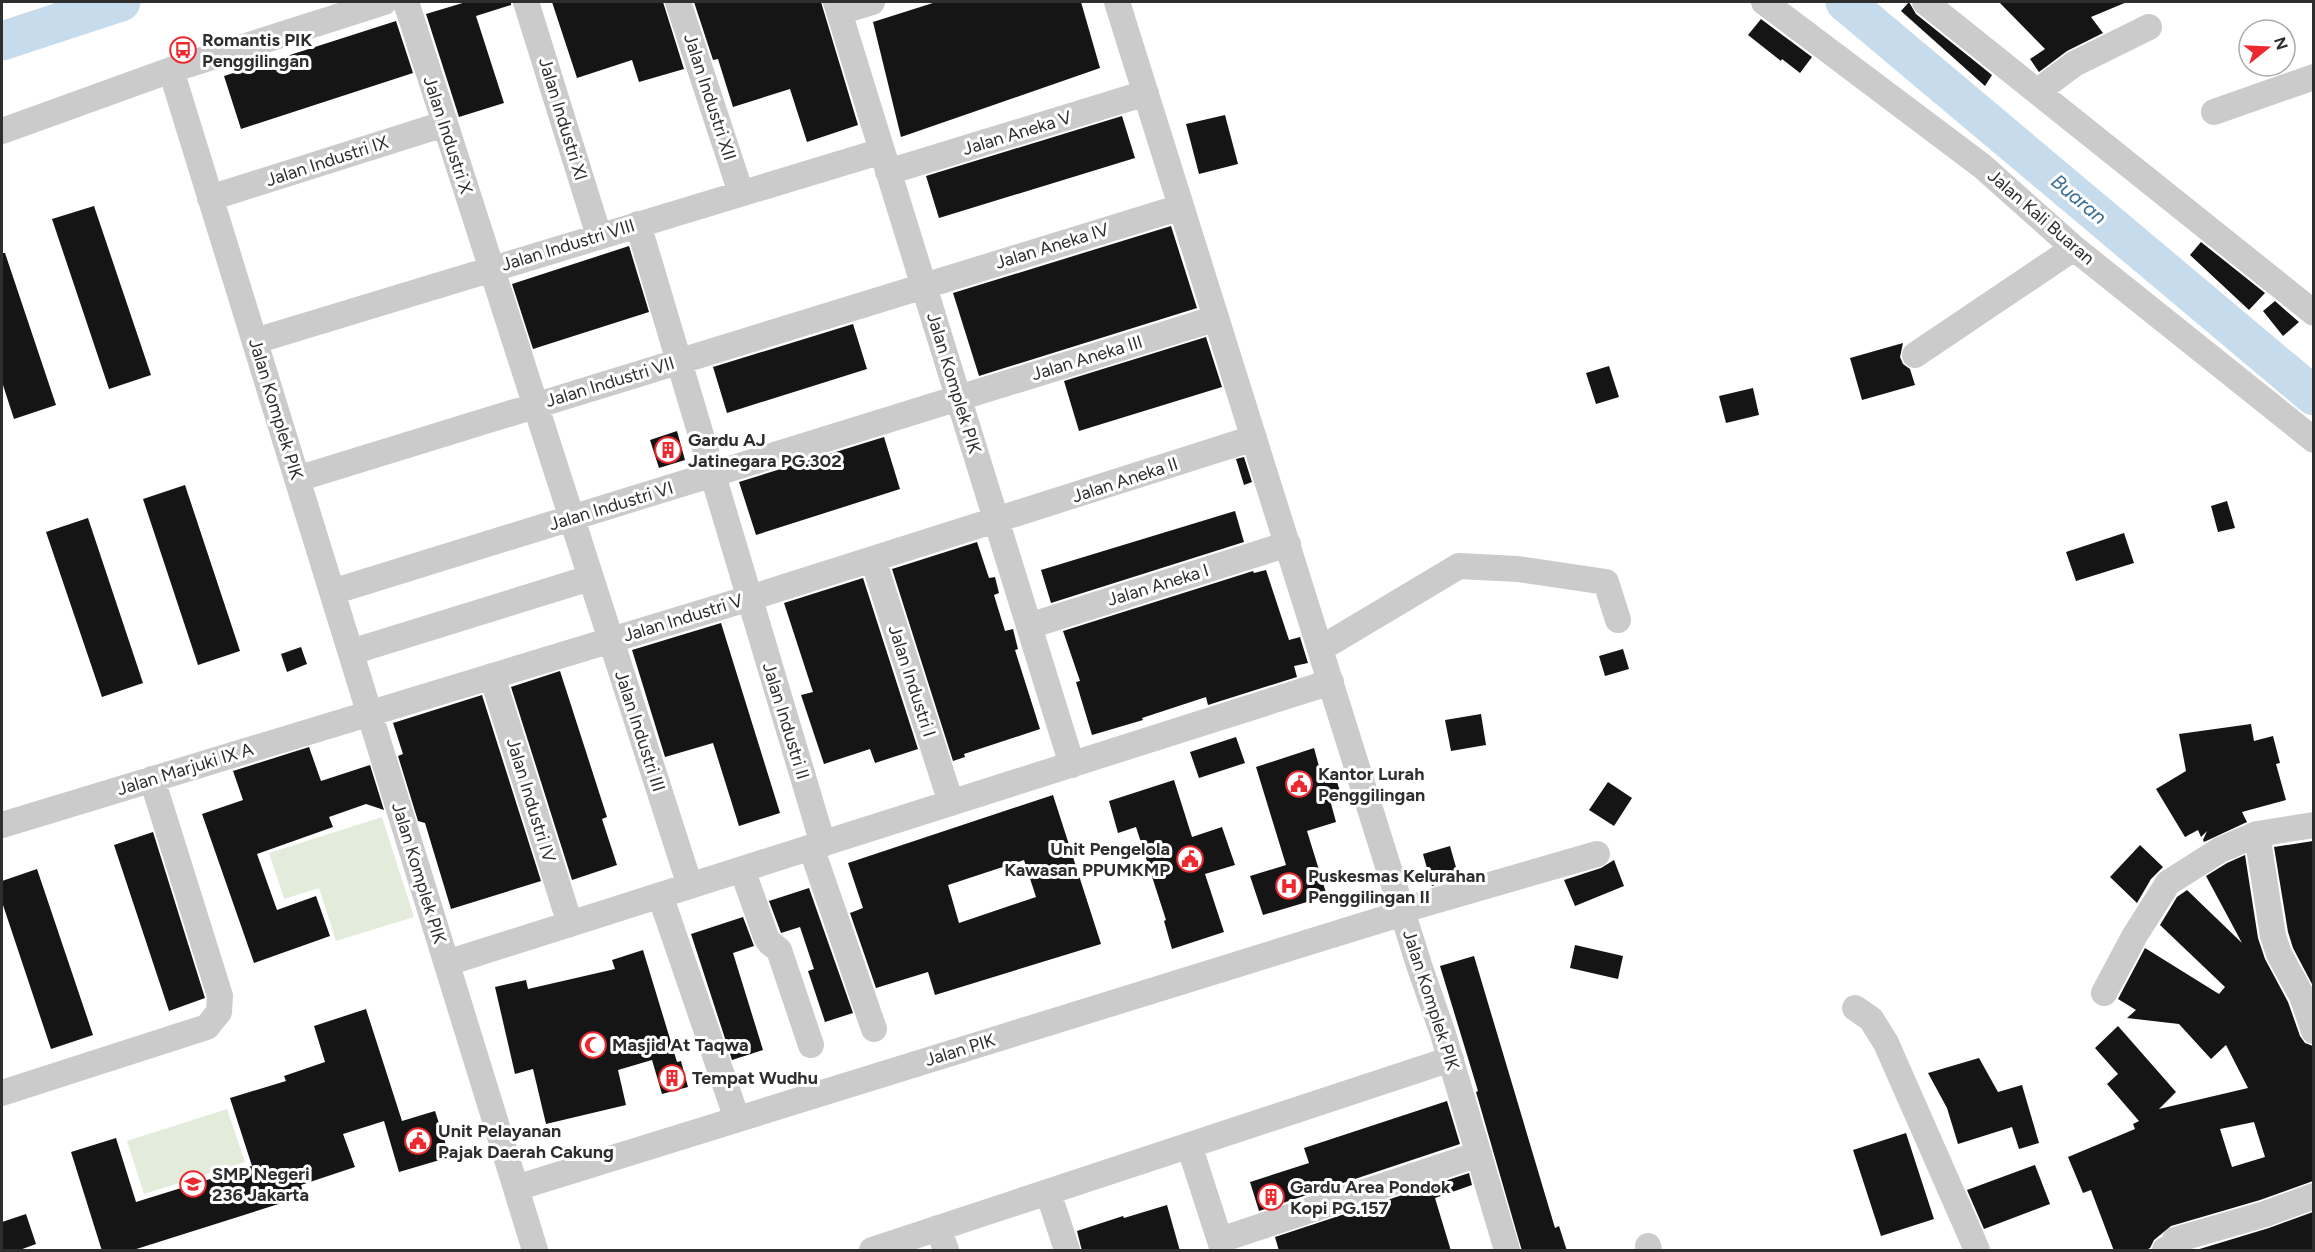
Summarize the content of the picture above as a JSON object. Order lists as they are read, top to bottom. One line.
{"streets":{"street":["Jalan Industri XII","Jalan Industri XI","Jalan Aneka V","Jalan Industri X","Jalan Industri IX","Jalan Kali Buaran","Jalan Industri VIII","Jalan Aneka IV","Jalan Aneka III","Jalan Industri VII","Jalan Komplek PIK","Jalan Aneka II","Jalan Industri VI","Jalan Aneka I","Jalan Industri V","Jalan Industri I","Jalan Industri II","Jalan Industri III","Jalan Marjuki IX A","Jalan Industri IV","Jalan PIK"]},"crossings":[["Jalan Industri XII","Jalan Industri VIII"],["Jalan Industri XI","Jalan Industri VIII"],["Jalan Aneka V","Jalan Industri VIII"],["Jalan Aneka V","Jalan Komplek PIK"],["Jalan Industri X","Jalan Industri IX"],["Jalan Industri X","Jalan Industri VIII"],["Jalan Industri X","Jalan Industri III"],["Jalan Industri IX","Jalan Komplek PIK"],["Jalan Industri VIII","Jalan Komplek PIK"],["Jalan Industri VIII","Jalan Industri III"],["Jalan Aneka IV","Jalan Industri VII"],["Jalan Aneka IV","Jalan Komplek PIK"],["Jalan Aneka III","Jalan Komplek PIK"],["Jalan Aneka III","Jalan Industri VI"],["Jalan Industri VII","Jalan Komplek PIK"],["Jalan Industri VII","Jalan Industri III"],["Jalan Komplek PIK","Jalan Aneka II"],["Jalan Komplek PIK","Jalan Industri VI"],["Jalan Komplek PIK","Jalan Aneka I"],["Jalan Komplek PIK","Jalan Industri V"],["Jalan Komplek PIK","Jalan Industri I"],["Jalan Komplek PIK","Jalan Industri II"],["Jalan Komplek PIK","Jalan Industri III"],["Jalan Komplek PIK","Jalan Marjuki IX A"],["Jalan Komplek PIK","Jalan Industri IV"],["Jalan Komplek PIK","Jalan PIK"],["Jalan Aneka II","Jalan Industri V"],["Jalan Industri VI","Jalan Industri III"],["Jalan Industri V","Jalan Industri I"],["Jalan Industri V","Jalan Industri II"],["Jalan Industri V","Jalan Industri III"],["Jalan Industri V","Jalan Marjuki IX A"],["Jalan Industri V","Jalan Industri IV"]],"water":["Buaran"],"places":{"bus stop":["Romantis PIK Penggilingan"],"building":["Gardu AJ Jatinegara PG.302","Tempat Wudhu","Gardu Area Pondok Kopi PG.157"],"public building":["Kantor Lurah Penggilingan","Unit Pengelola Kawasan PPUMKMP","Unit Pelayanan Pajak Daerah Cakung"],"hospital":["Puskesmas Kelurahan Penggilingan II"],"mosque":["Masjid At Taqwa"],"school or university":["SMP Negeri 236 Jakarta"]},"north":"right"}
